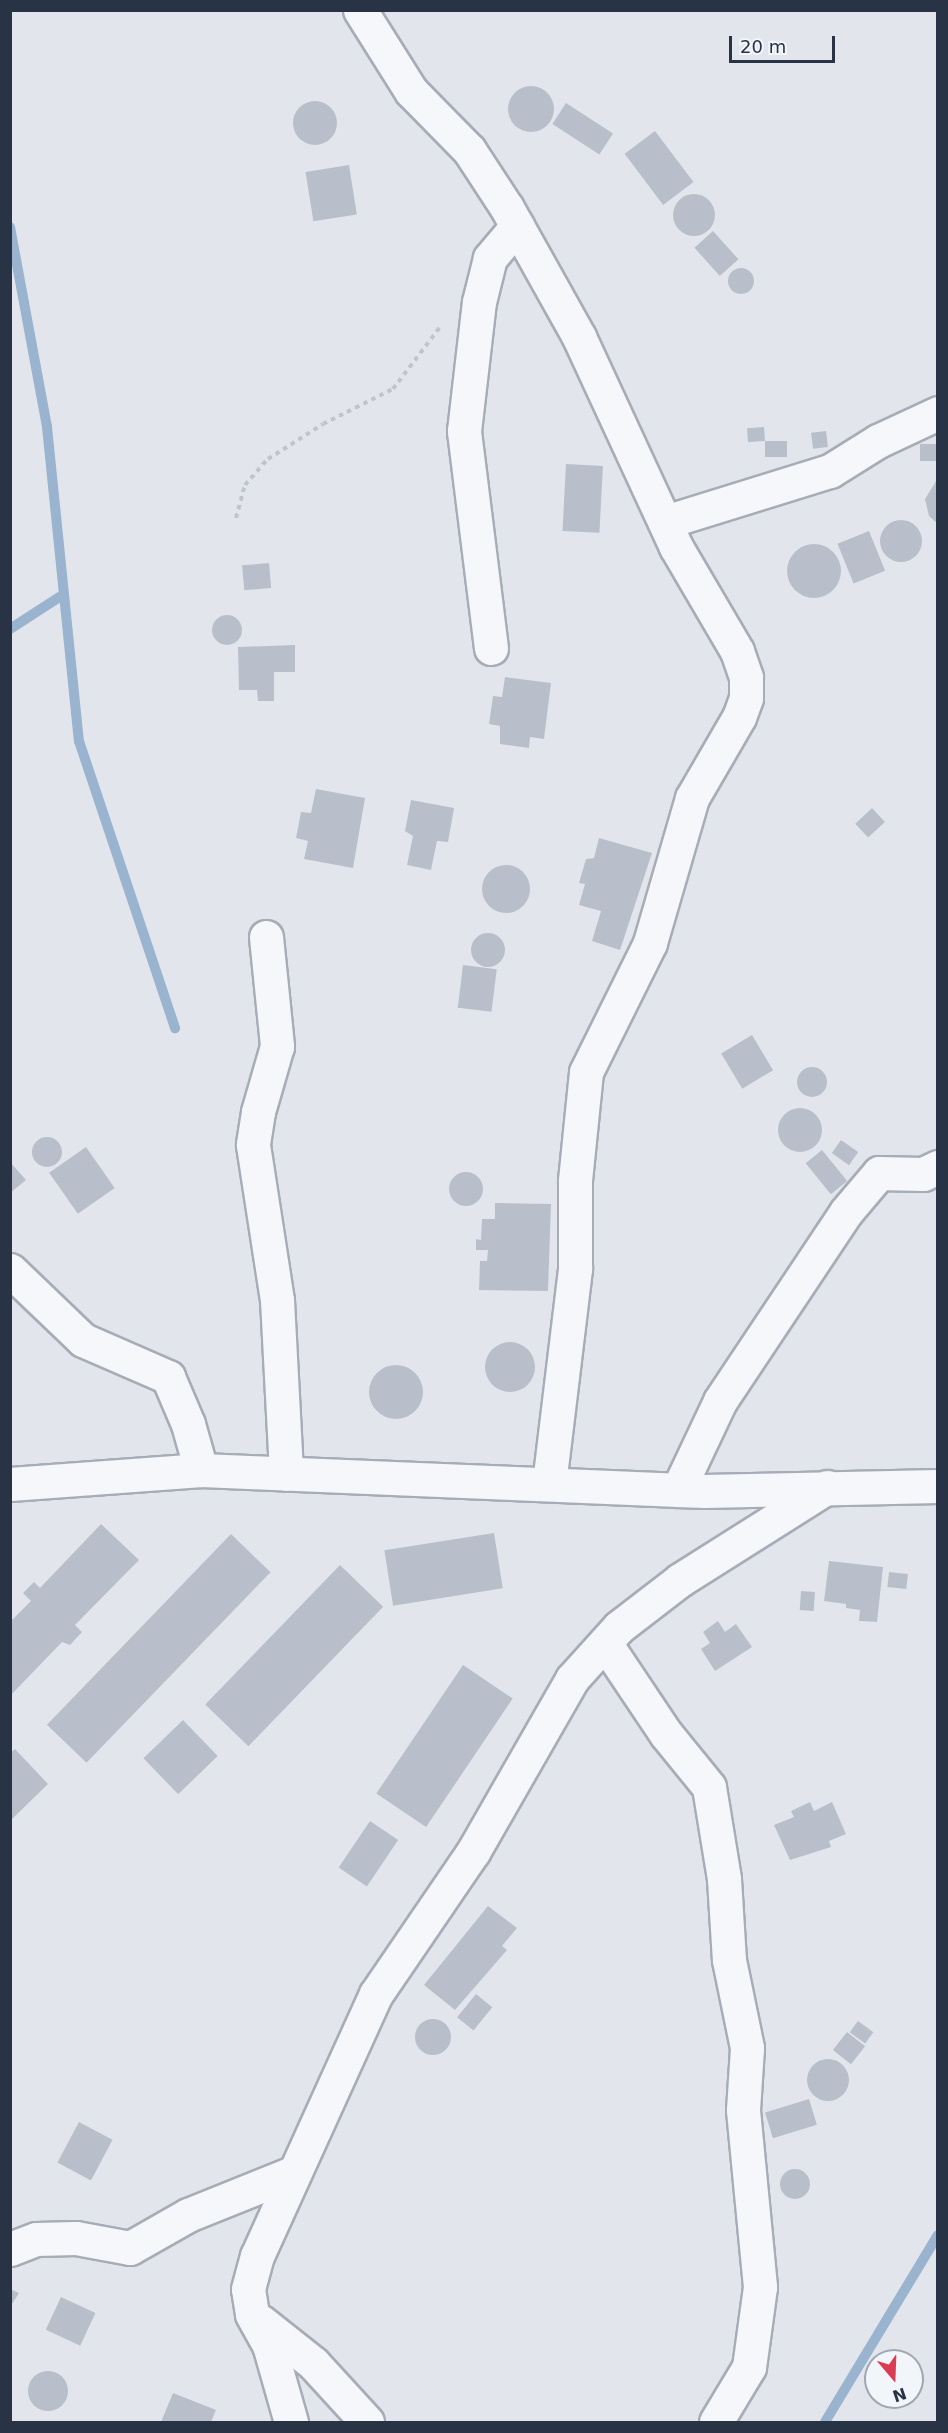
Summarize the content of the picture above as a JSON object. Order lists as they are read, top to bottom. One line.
{"scale_bar":"20 m","north":"bottom"}
